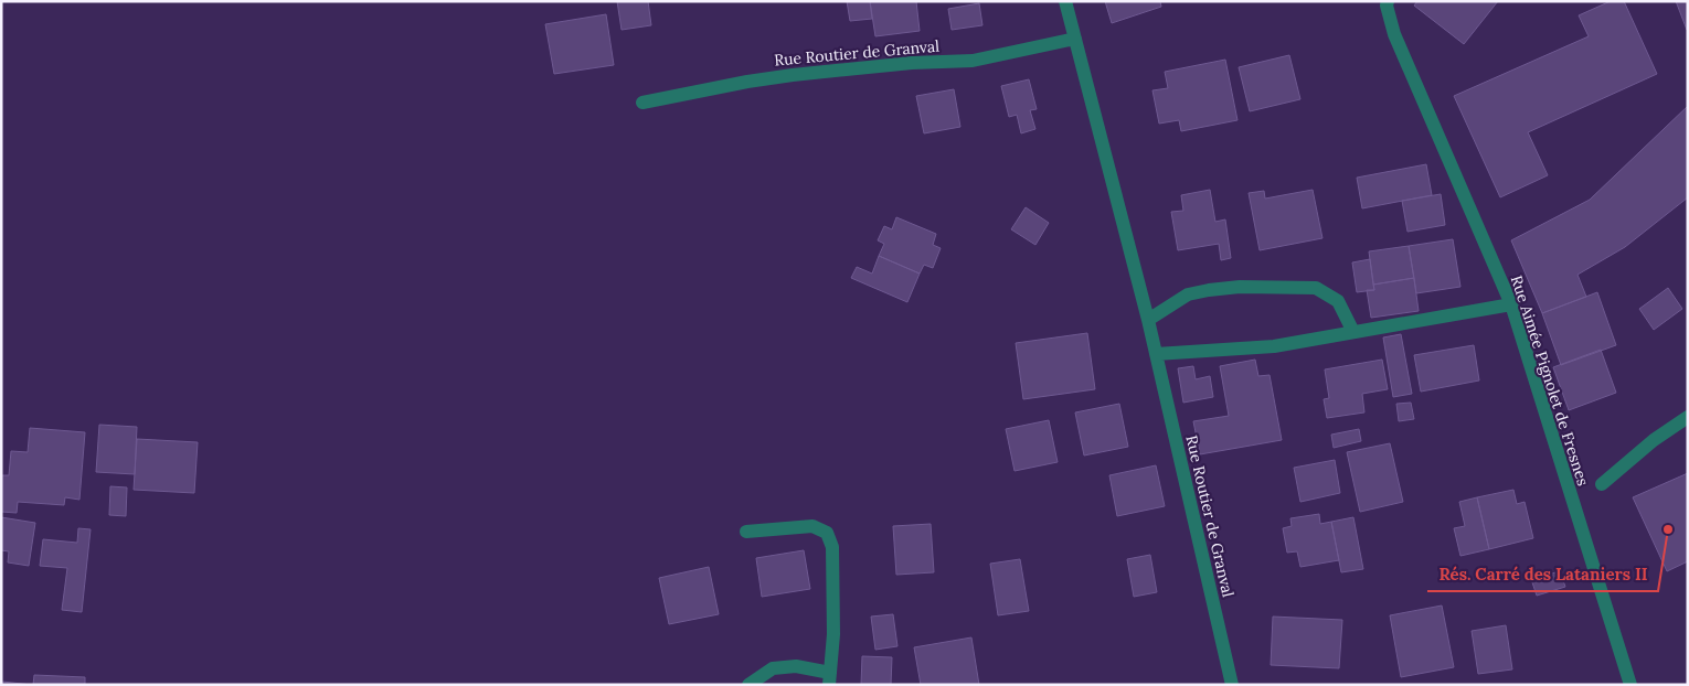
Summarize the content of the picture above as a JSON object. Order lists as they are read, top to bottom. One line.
{"streets":{"street":["Rue Routier de Granval","Rue Aimée Pignolet de Fresnes"]},"places":["Rés. Carré des Lataniers II"]}
